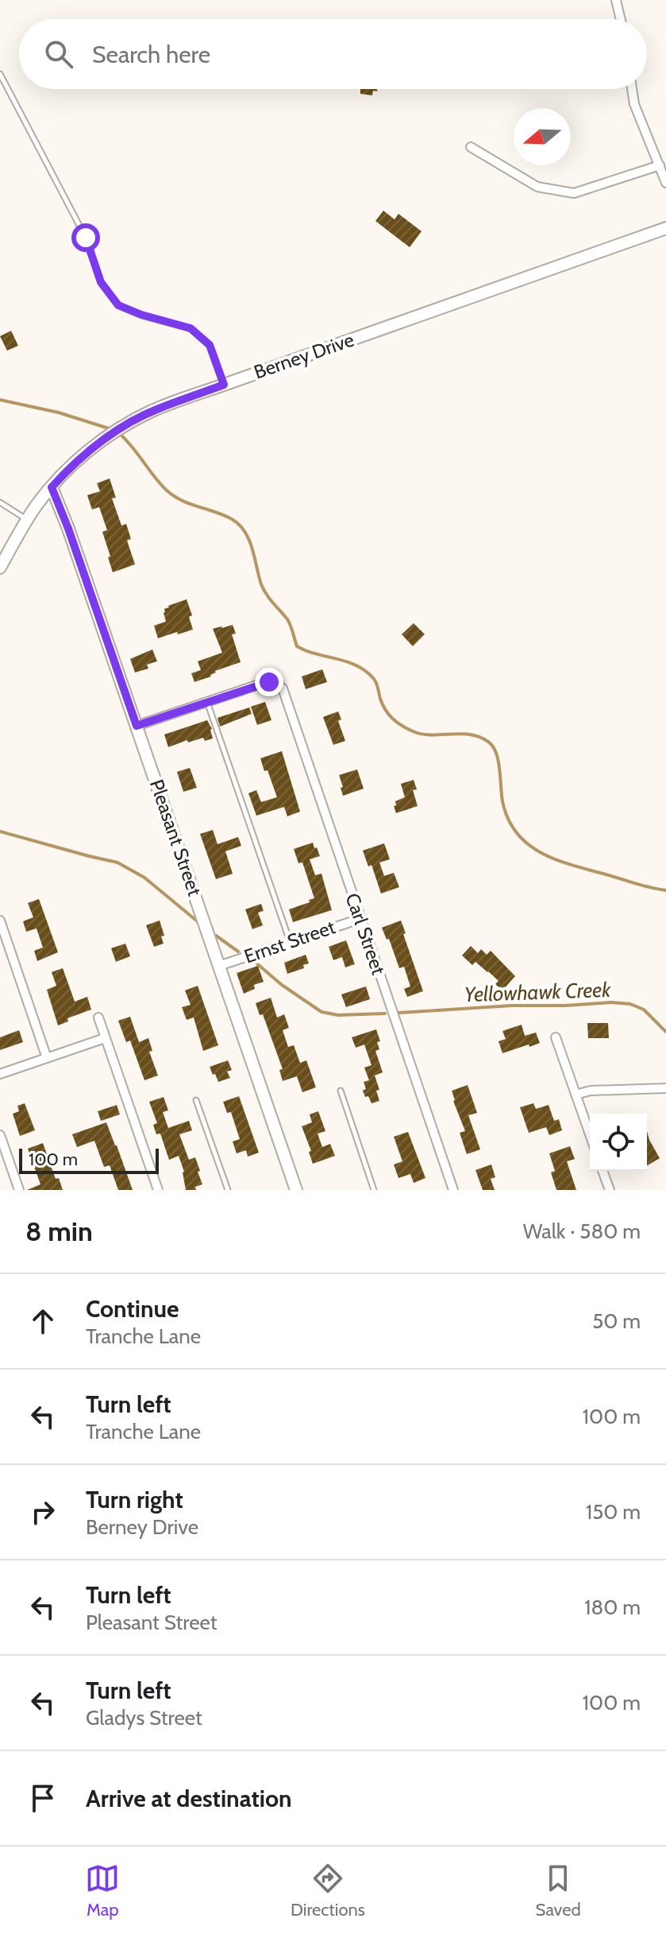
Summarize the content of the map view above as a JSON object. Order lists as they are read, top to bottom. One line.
{"streets":{"street":["Berney Drive","Pleasant Street","Carl Street","Ernst Street"]},"crossings":[["Berney Drive","Pleasant Street"],["Pleasant Street","Ernst Street"],["Carl Street","Ernst Street"]],"water":["Yellowhawk Creek"],"scale_bar":"100 m","north":"left","page":{"search":"Search here","scale":"100 m","heading":["8 min","Walk · 580 m"],"list":[["Continue","Tranche Lane","50 m"],["Turn left","Tranche Lane","100 m"],["Turn right","Berney Drive","150 m"],["Turn left","Pleasant Street","180 m"],["Turn left","Gladys Street","100 m"],"Arrive at destination"],"nav":["Map","Directions","Saved"]}}
